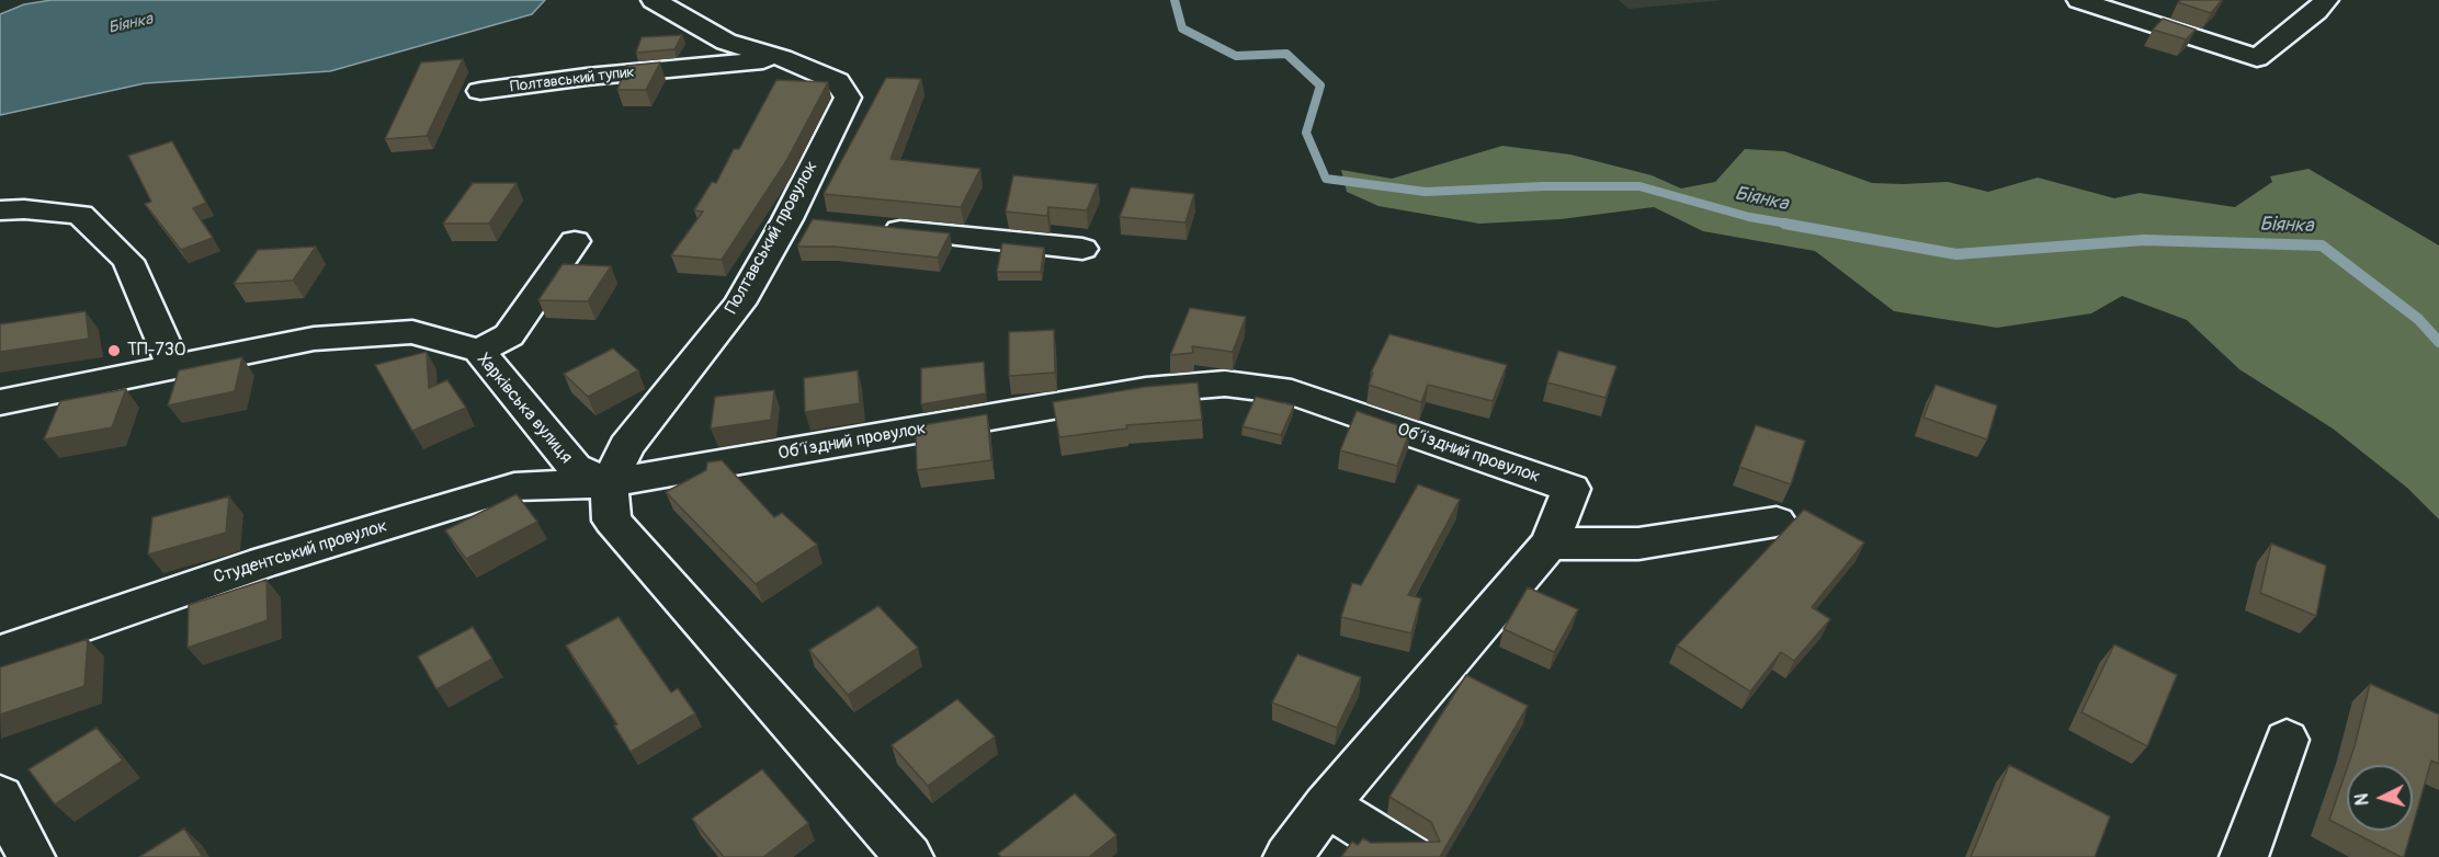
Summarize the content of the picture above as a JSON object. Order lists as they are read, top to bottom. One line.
{"streets":{"street":["Полтавський тупик","Полтавський провулок","Харківська вулиця","Обʼїздний провулок","Студентський провулок"]},"crossings":[["Полтавський тупик","Полтавський провулок"],["Полтавський провулок","Харківська вулиця"],["Полтавський провулок","Обʼїздний провулок"],["Полтавський провулок","Студентський провулок"],["Харківська вулиця","Обʼїздний провулок"],["Харківська вулиця","Студентський провулок"],["Обʼїздний провулок","Студентський провулок"]],"water":["Біянка"],"places":["ТП-730"],"north":"left"}
